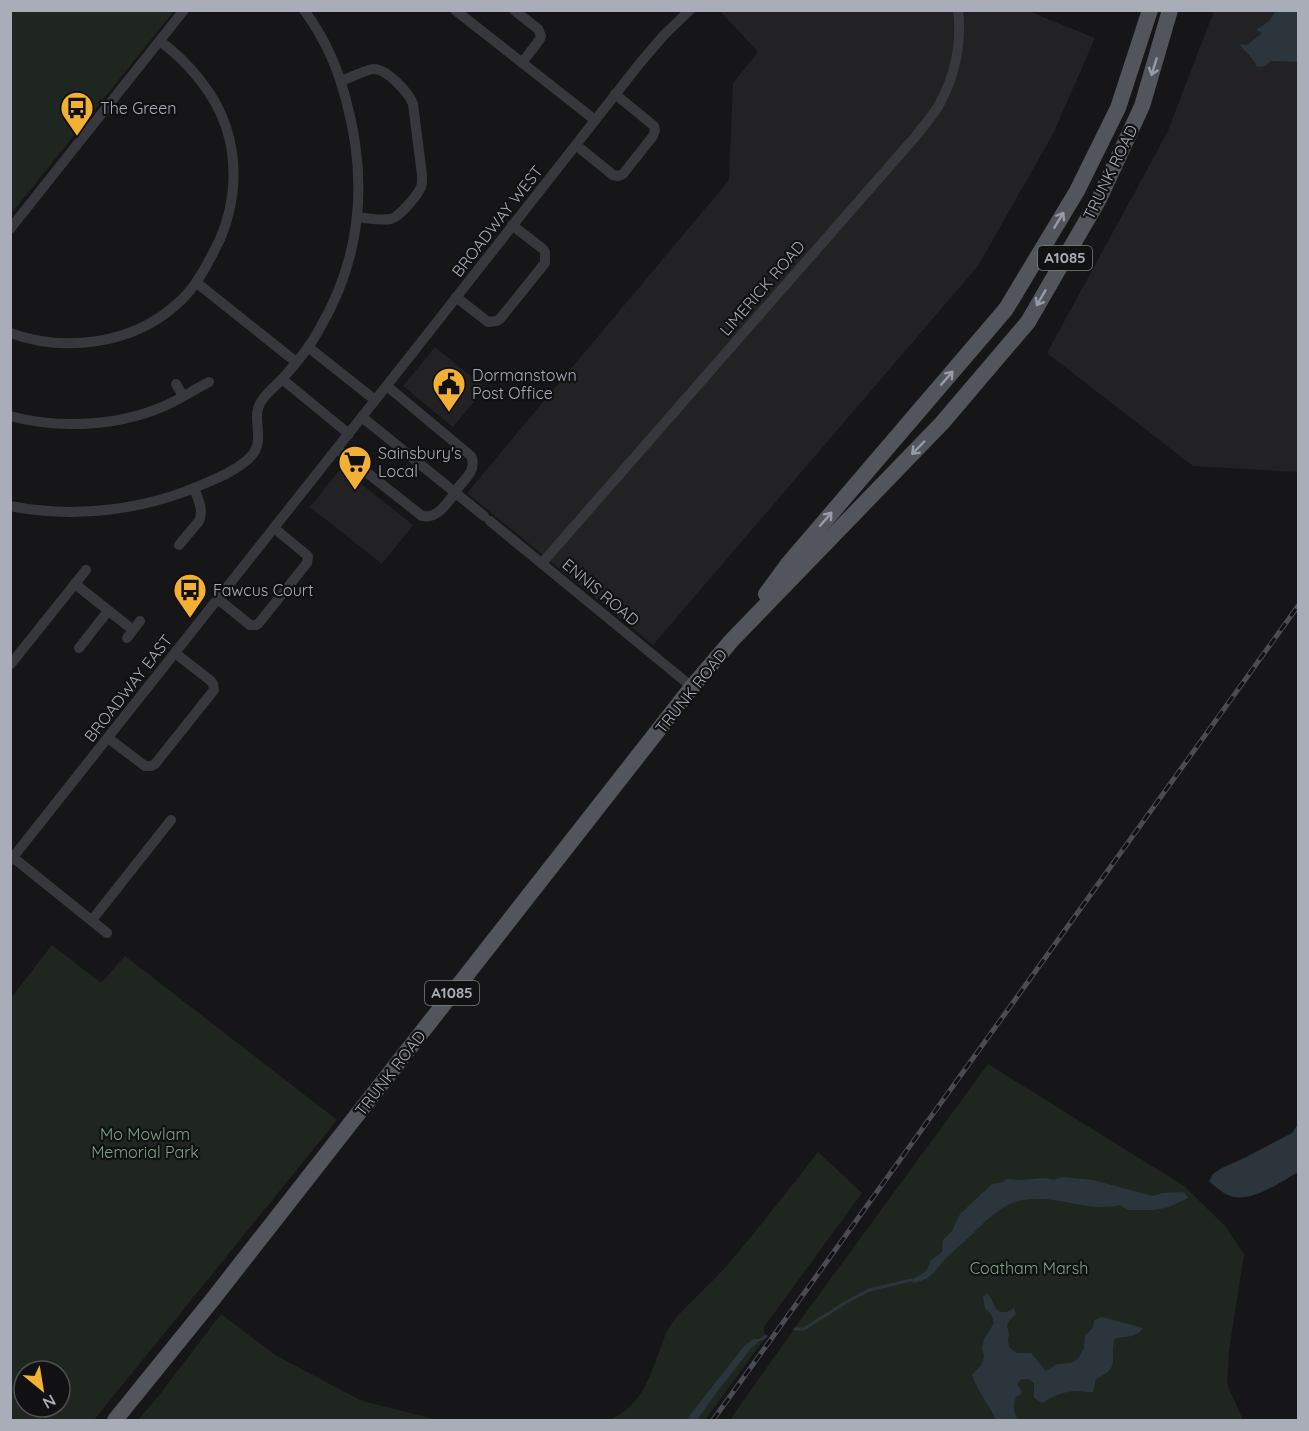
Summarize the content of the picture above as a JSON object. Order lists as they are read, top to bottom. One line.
{"streets":{"main road":["TRUNK ROAD","A1085"],"street":["BROADWAY WEST","LIMERICK ROAD","ENNIS ROAD","BROADWAY EAST"]},"crossings":[["TRUNK ROAD","ENNIS ROAD"],["BROADWAY WEST","ENNIS ROAD"],["BROADWAY WEST","BROADWAY EAST"],["LIMERICK ROAD","ENNIS ROAD"]],"parks":["Mo Mowlam Memorial Park","Coatham Marsh"],"places":{"bus stop":["The Green","Fawcus Court"],"public building":["Dormanstown Post Office"],"supermarket":["Sainsbury's Local"]},"north":"bottom right"}
